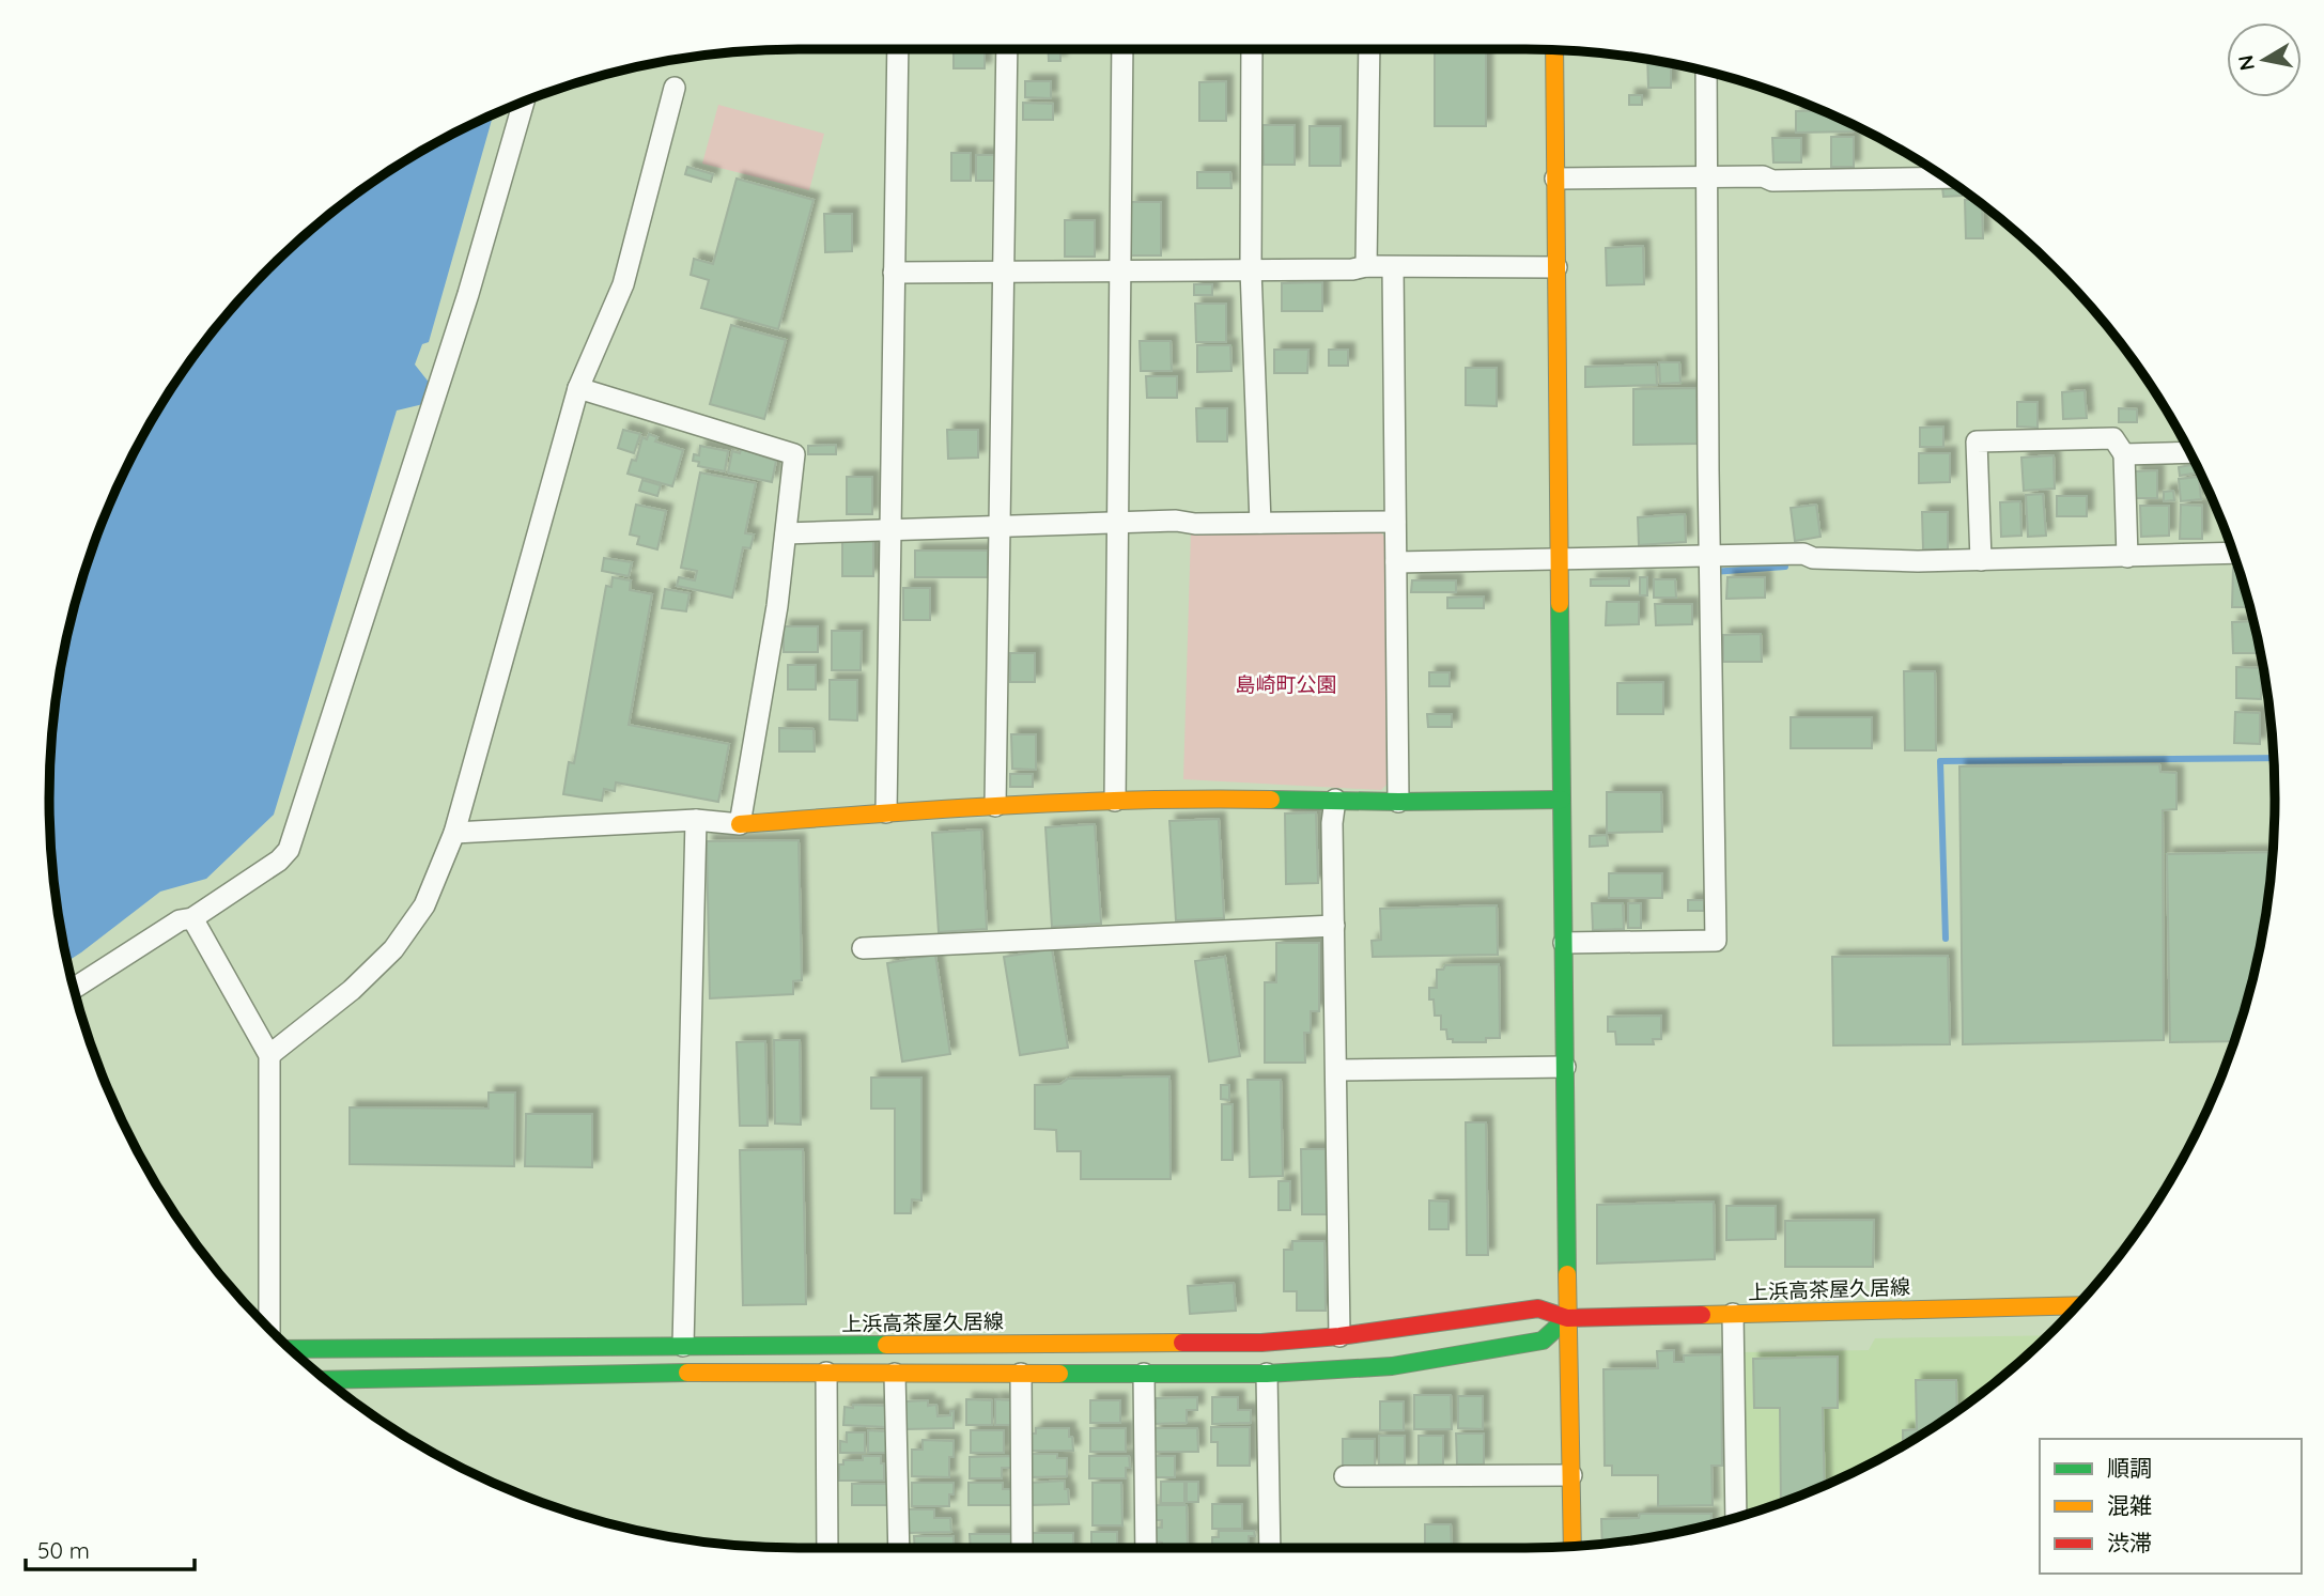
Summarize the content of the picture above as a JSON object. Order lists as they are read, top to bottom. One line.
{"streets":{"main road":["上浜高茶屋久居線"]},"parks":["島崎町公園"],"legend":["順調","混雑","渋滞"],"scale_bar":"50 m","north":"left"}
